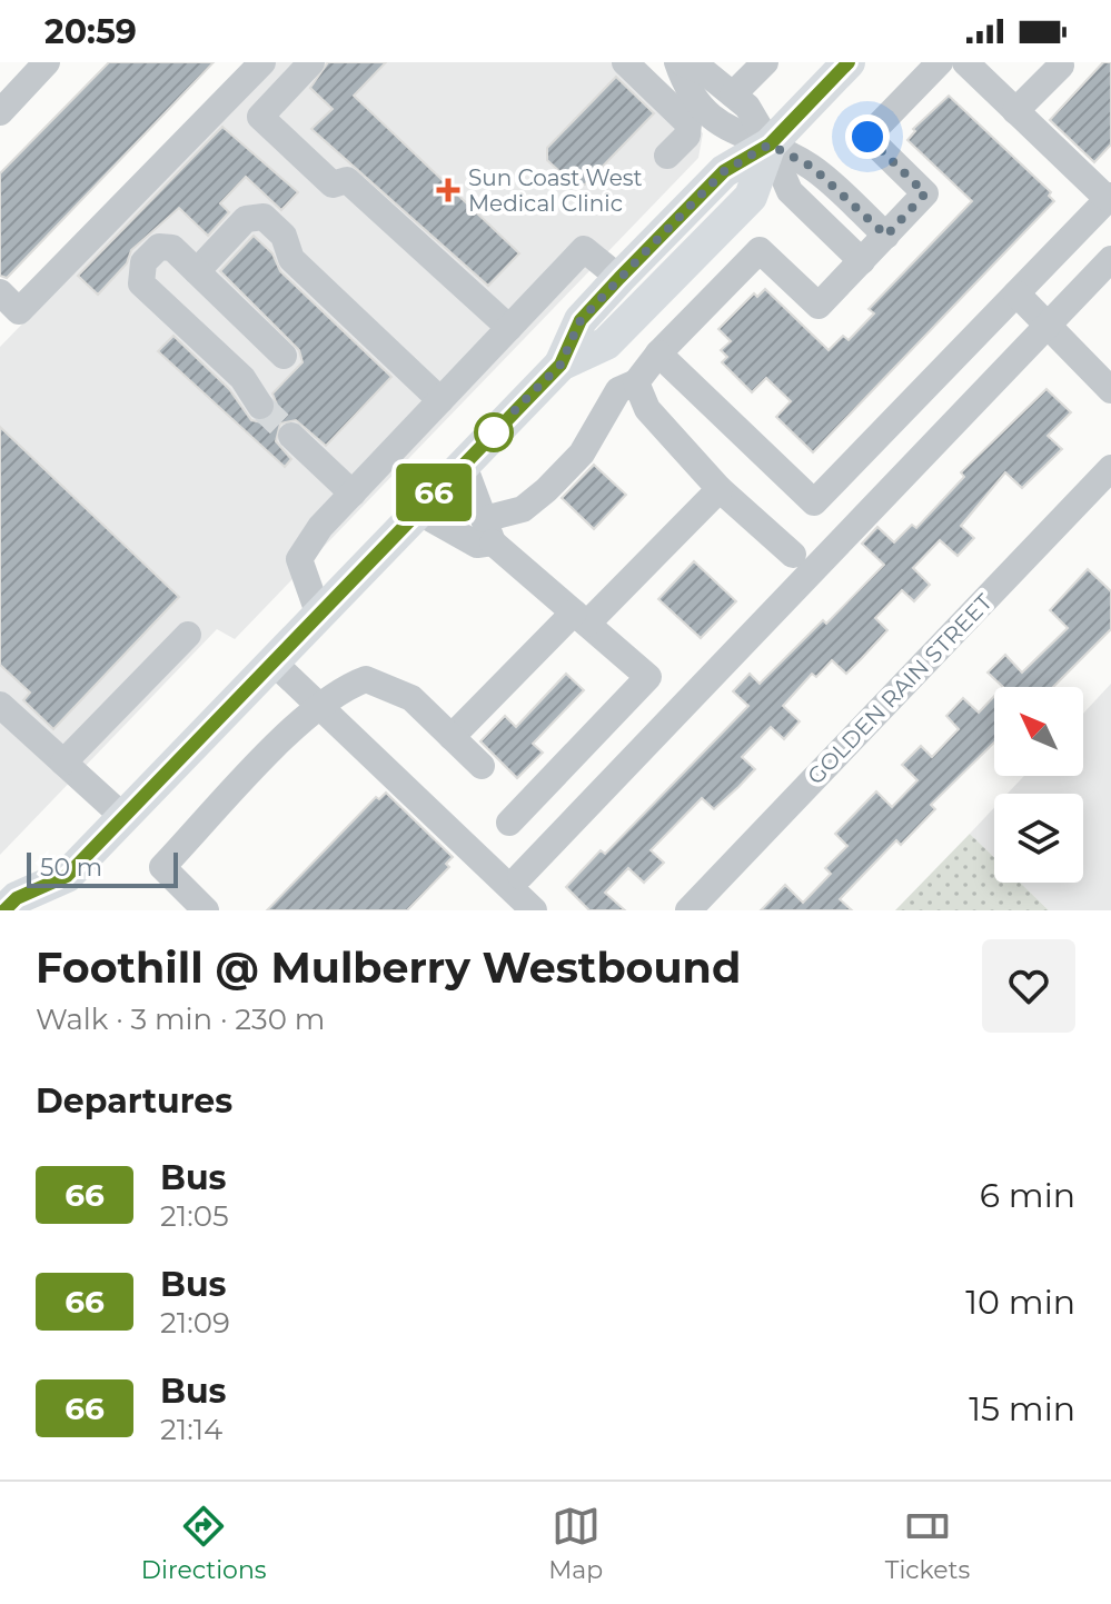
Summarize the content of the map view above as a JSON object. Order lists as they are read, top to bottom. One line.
{"streets":{"street":["GOLDEN RAIN STREET"]},"places":{"health":["Sun Coast West Medical Clinic"]},"lines":["bus line 66"],"scale_bar":"50 m","north":"top left","page":{"status":"20:59","on_map":"66","scale":"50 m","heading":[["Foothill @ Mulberry Westbound","Walk · 3 min · 230 m"],"Departures"],"list":[{"mark":"66","name":"Bus","note":"21:05","value":"6 min"},{"mark":"66","name":"Bus","note":"21:09","value":"10 min"},{"mark":"66","name":"Bus","note":"21:14","value":"15 min"}],"tabs":["Directions","Map","Tickets"]}}
